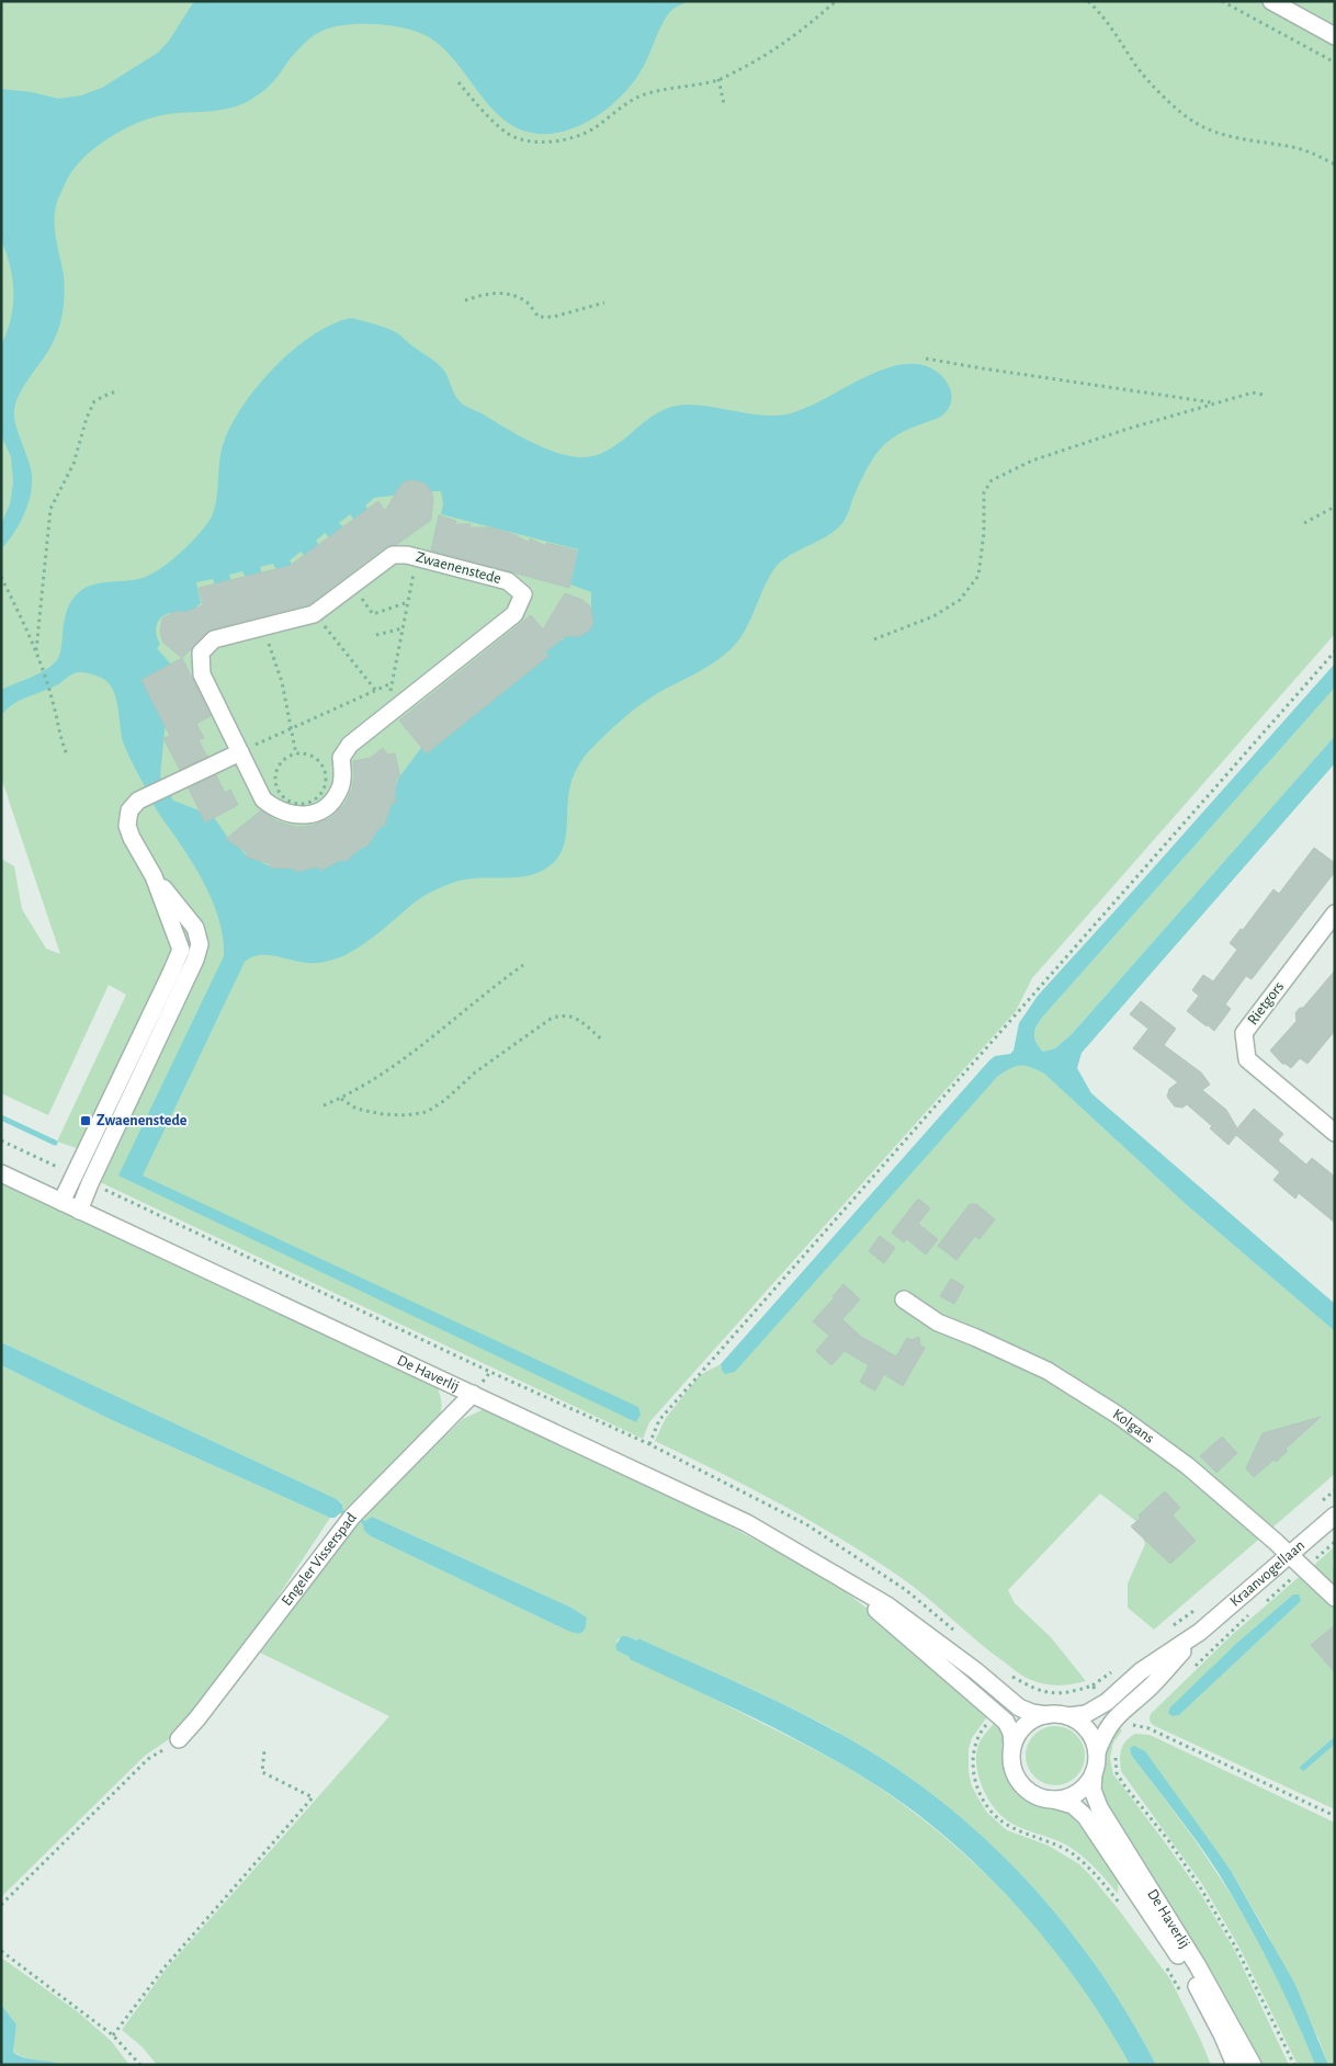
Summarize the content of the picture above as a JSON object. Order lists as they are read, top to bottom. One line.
{"streets":{"street":["Zwaenenstede","Rietgors","De Haverlij","Kolgans","Engeler Visserspad","Kraanvogellaan"]},"crossings":[["De Haverlij","Engeler Visserspad"],["De Haverlij","Kraanvogellaan"],["Kolgans","Kraanvogellaan"]],"places":{"transit":["Zwaenenstede"]}}
